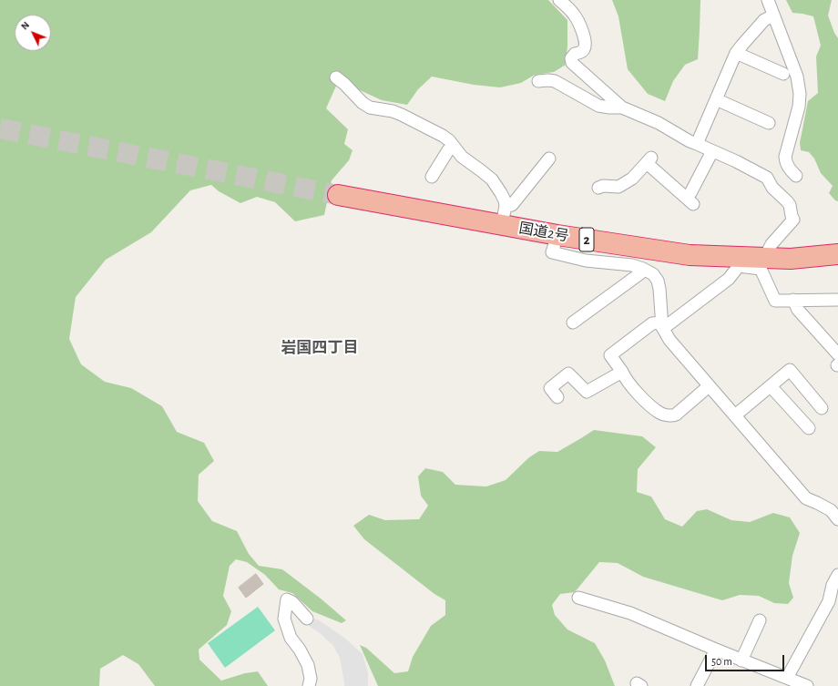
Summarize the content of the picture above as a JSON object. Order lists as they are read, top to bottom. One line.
{"streets":{"highway":["国道2号","2"]},"districts":["岩国四丁目"],"scale_bar":"50 m","north":"top left"}
